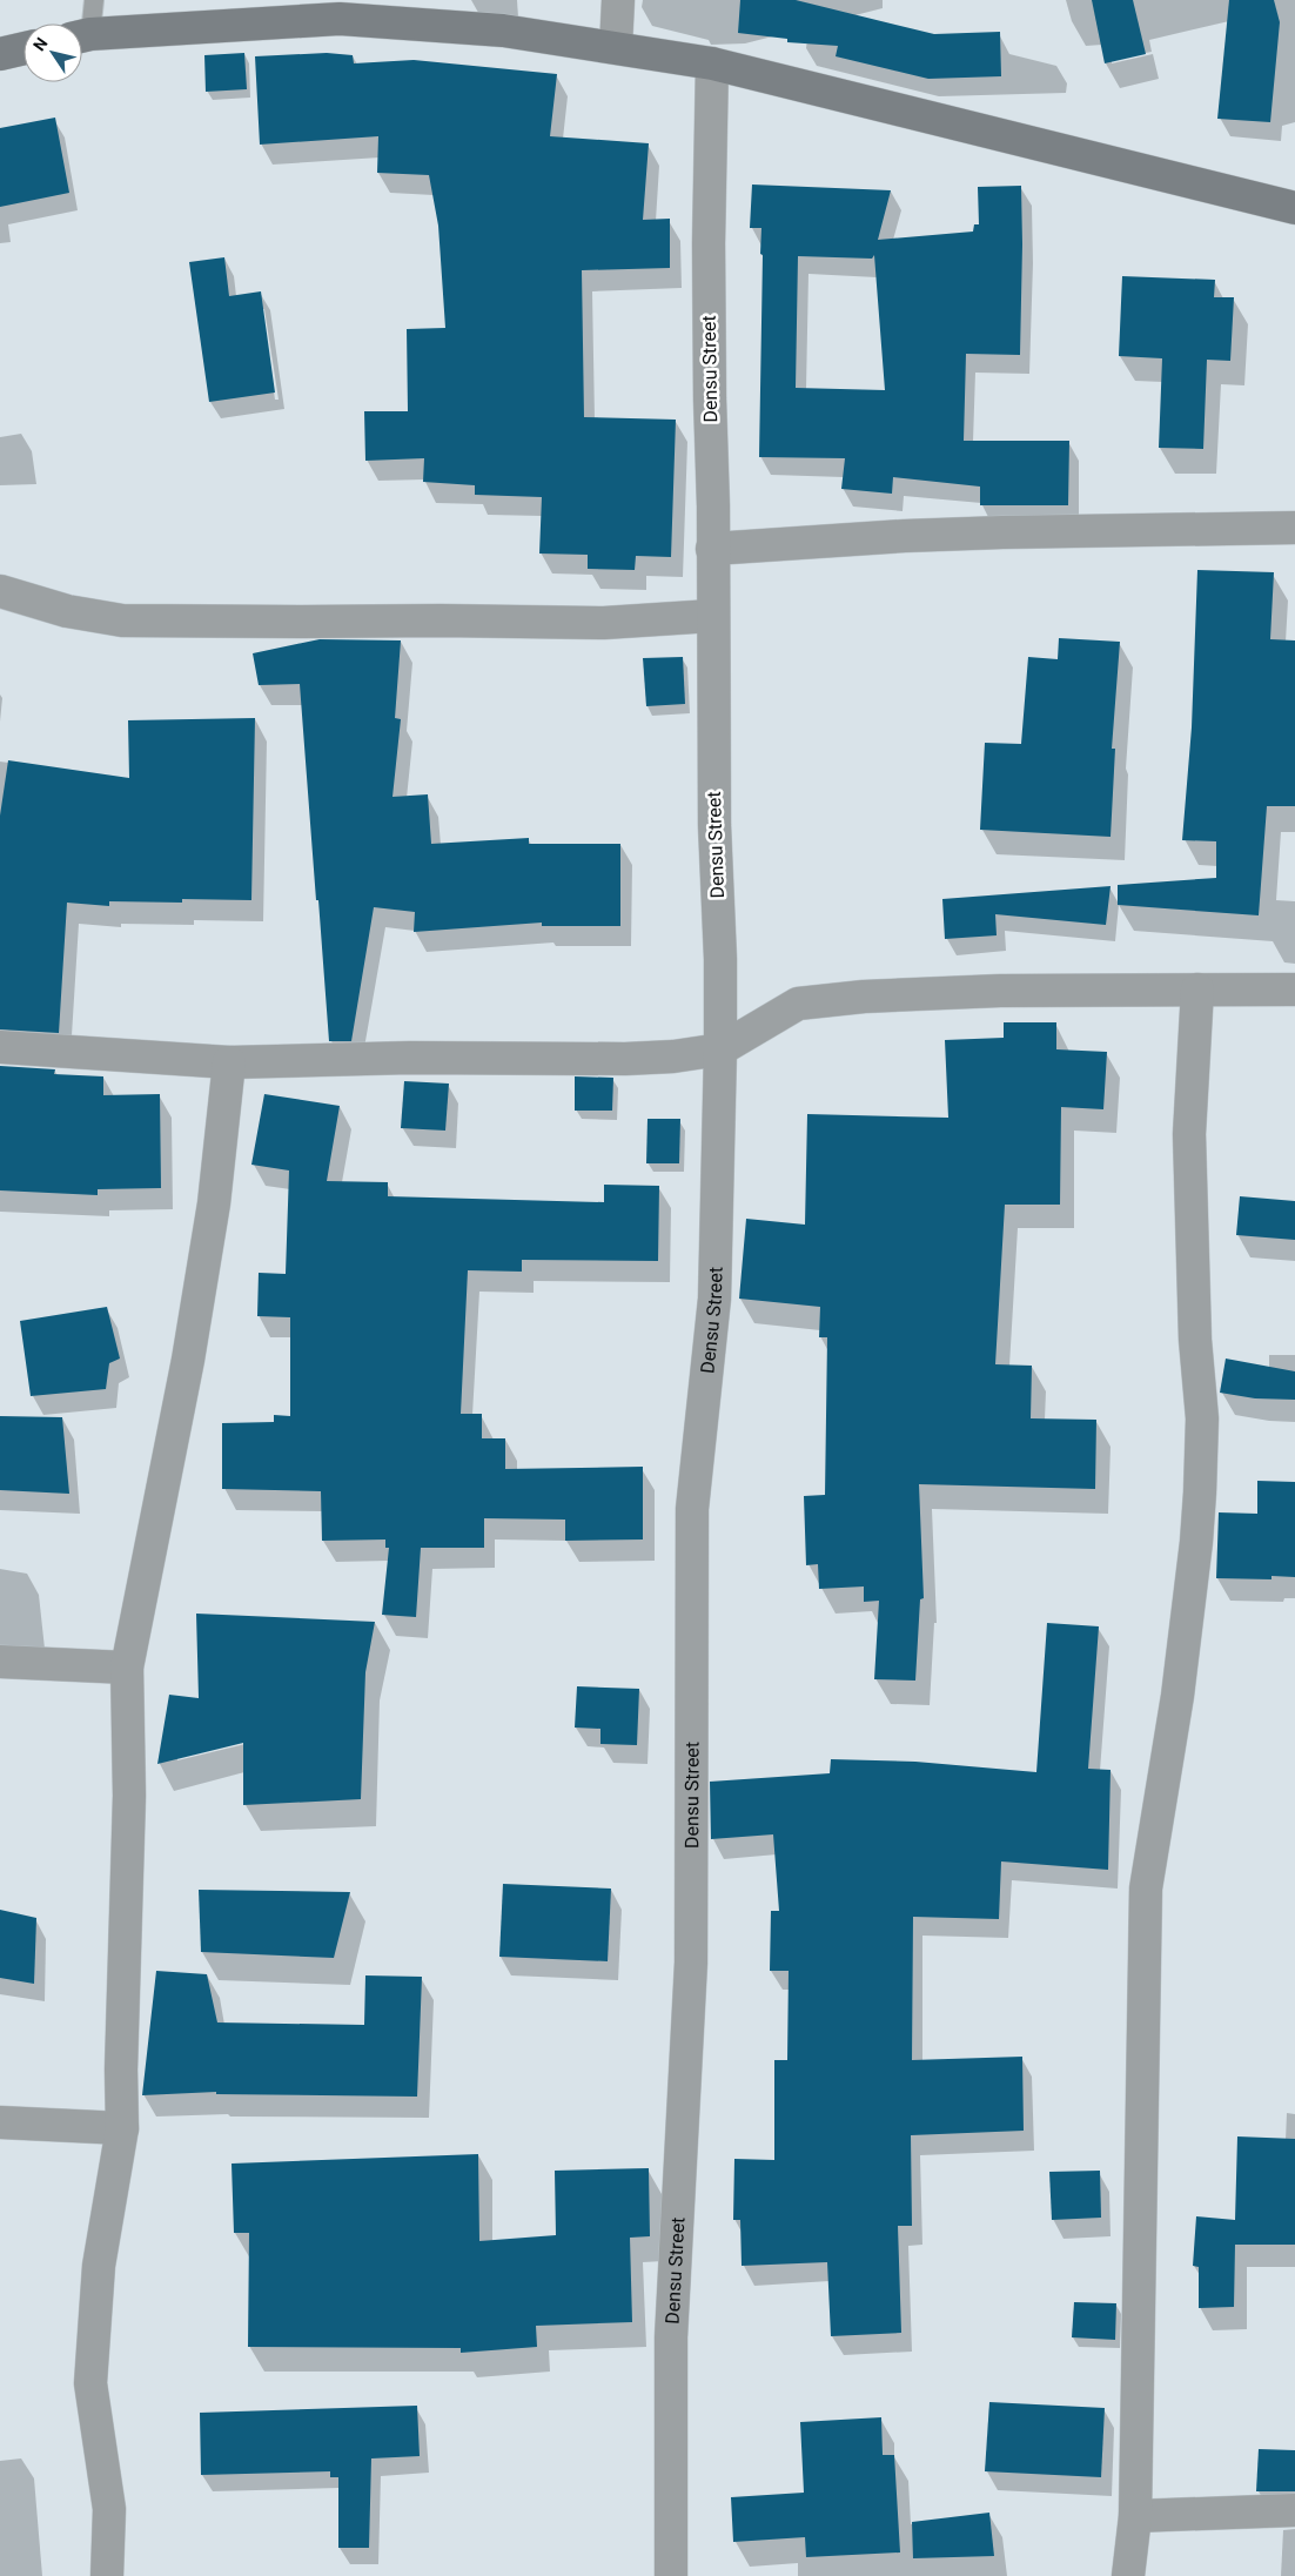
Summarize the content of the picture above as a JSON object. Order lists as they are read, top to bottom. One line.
{"streets":{"street":["Densu Street"]},"north":"top left"}
